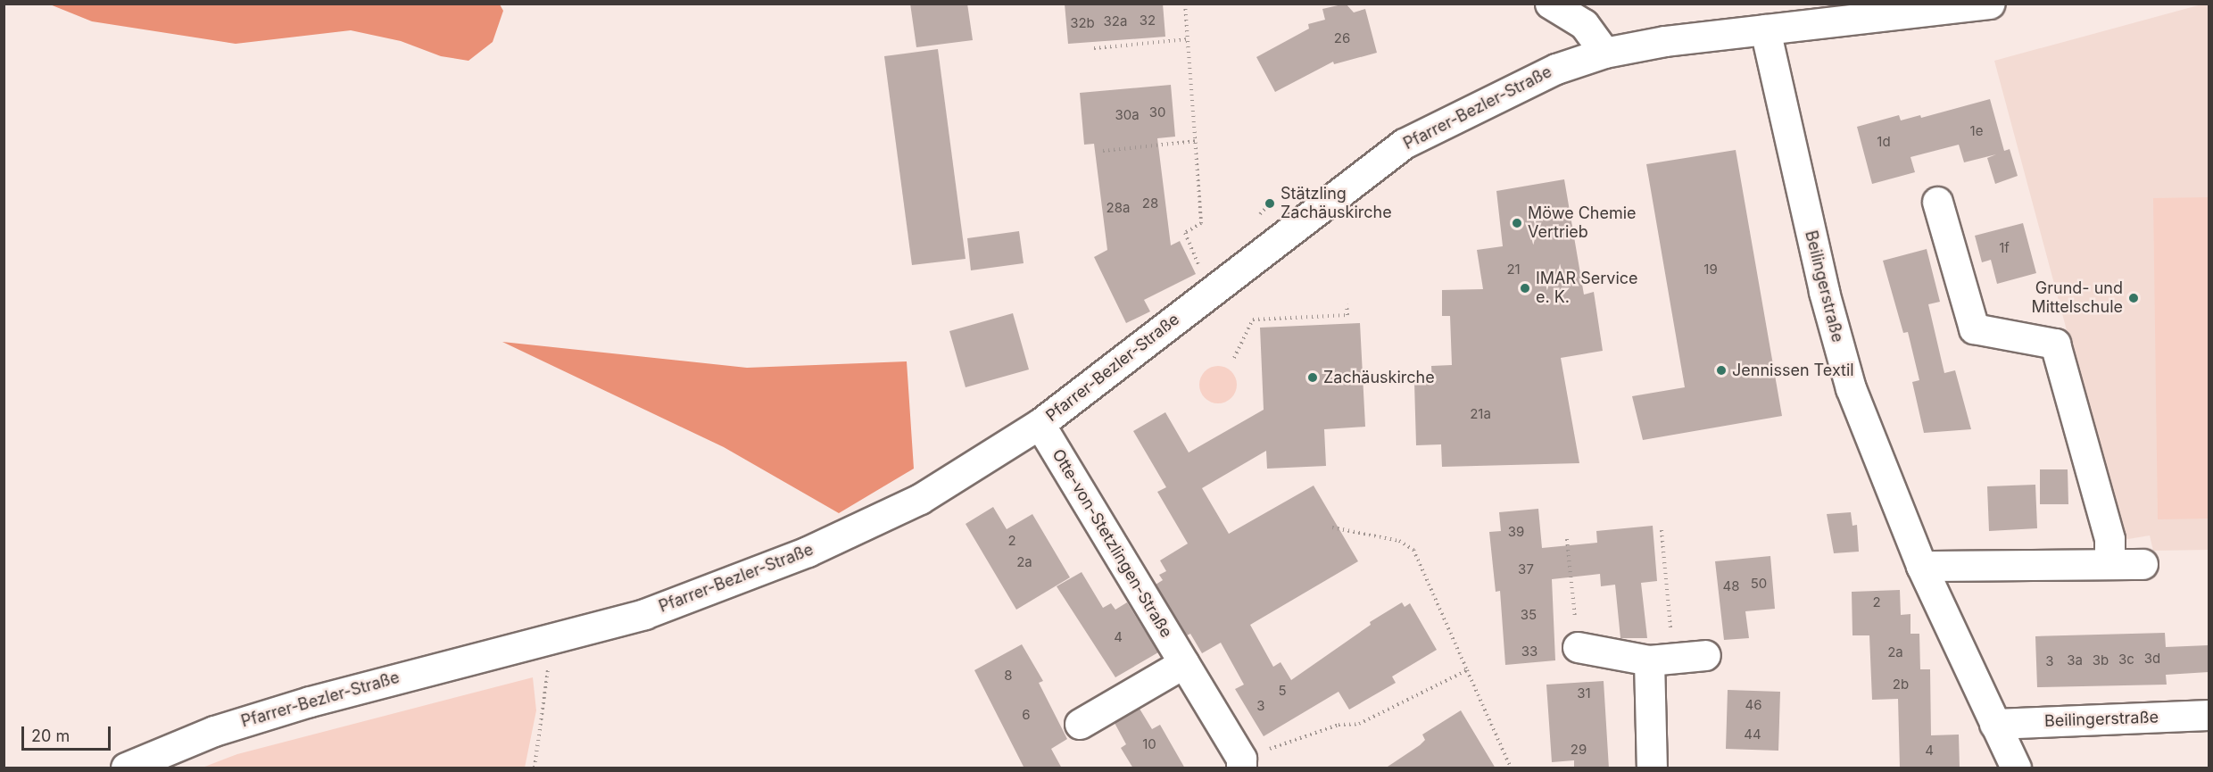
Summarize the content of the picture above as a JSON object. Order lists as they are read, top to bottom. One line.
{"streets":{"street":["Pfarrer-Bezler-Straße","Beilingerstraße","Otte-von-Stetzlingen-Straße"]},"crossings":[["Pfarrer-Bezler-Straße","Beilingerstraße"],["Pfarrer-Bezler-Straße","Otte-von-Stetzlingen-Straße"]],"places":["Stätzling Zachäuskirche","Möwe Chemie Vertrieb","IMAR Service e. K.","Grund- und Mittelschule","Jennissen Textil","Zachäuskirche"],"house_numbers":["32","32a","32b","26","30","30a","1e","1d","28","28a","1f","21","19","21a","39","2","2a","37","50","48","2","35","4","33","2a","3d","3c","3a","3b","3","8","2b","5","31","46","3","6","44","10","29","4"],"scale_bar":"20 m"}
